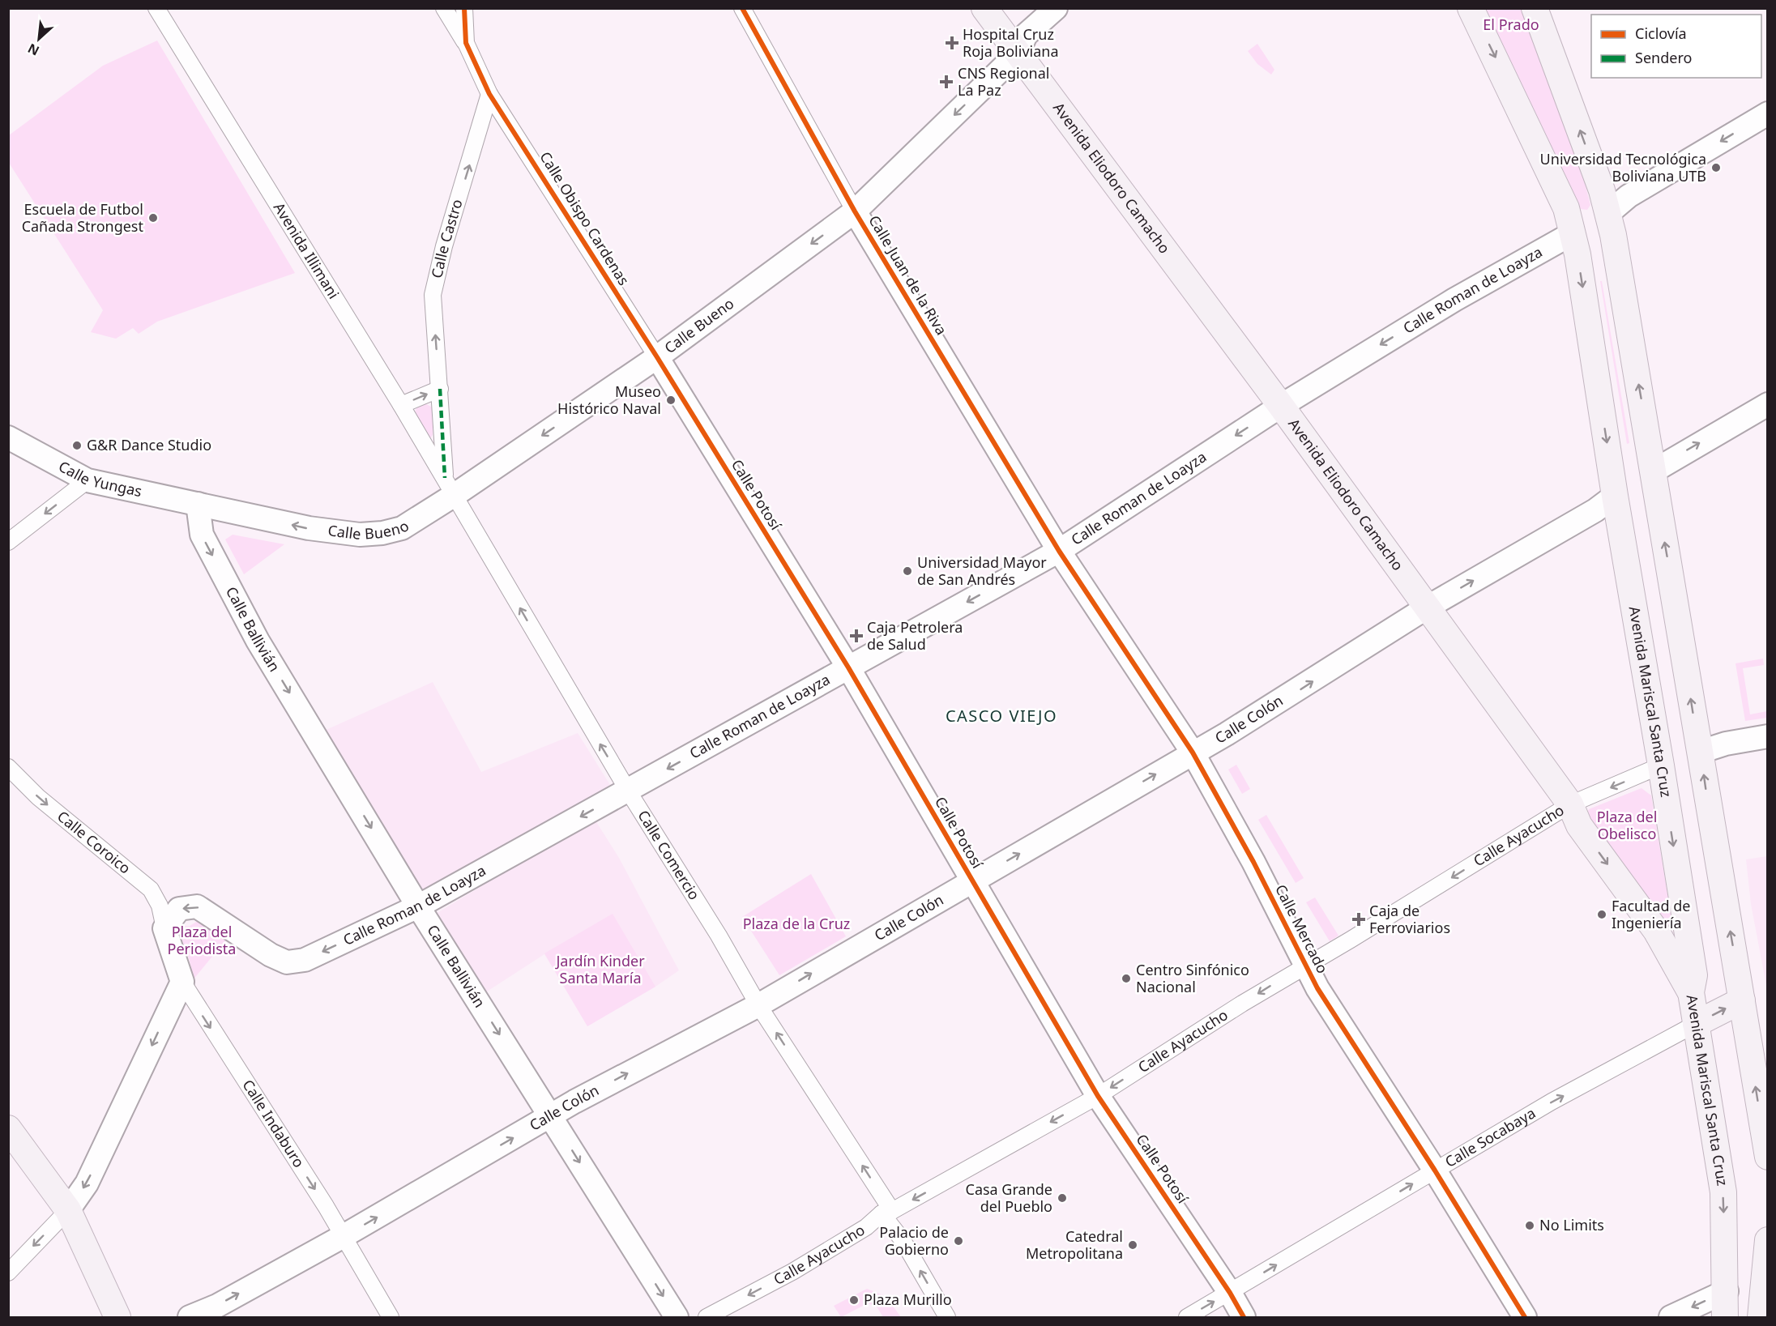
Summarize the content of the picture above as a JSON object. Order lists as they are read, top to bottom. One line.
{"streets":{"main road":["Avenida Eliodoro Camacho","Calle Juan de la Riva","Calle Roman de Loayza","Calle Bueno","Calle Yungas","Calle Potosí","Calle Ballivián","Avenida Mariscal Santa Cruz","Calle Colón","Calle Mercado","Calle Indaburo"],"street":["Calle Obispo Cardenas","Calle Castro","Avenida Illimani","Calle Ayacucho","Calle Coroico","Calle Comercio","Calle Socabaya"]},"crossings":[["Avenida Eliodoro Camacho","Calle Roman de Loayza"],["Avenida Eliodoro Camacho","Calle Bueno"],["Avenida Eliodoro Camacho","Avenida Mariscal Santa Cruz"],["Avenida Eliodoro Camacho","Calle Colón"],["Avenida Eliodoro Camacho","Calle Ayacucho"],["Calle Obispo Cardenas","Calle Castro"],["Calle Obispo Cardenas","Calle Bueno"],["Calle Obispo Cardenas","Calle Potosí"],["Calle Castro","Avenida Illimani"],["Calle Castro","Calle Bueno"],["Calle Castro","Calle Comercio"],["Avenida Illimani","Calle Bueno"],["Avenida Illimani","Calle Comercio"],["Calle Juan de la Riva","Calle Roman de Loayza"],["Calle Juan de la Riva","Calle Bueno"],["Calle Juan de la Riva","Calle Mercado"],["Calle Roman de Loayza","Calle Potosí"],["Calle Roman de Loayza","Calle Ballivián"],["Calle Roman de Loayza","Avenida Mariscal Santa Cruz"],["Calle Roman de Loayza","Calle Coroico"],["Calle Roman de Loayza","Calle Comercio"],["Calle Roman de Loayza","Calle Mercado"],["Calle Roman de Loayza","Calle Indaburo"],["Calle Bueno","Calle Yungas"],["Calle Bueno","Calle Potosí"],["Calle Bueno","Calle Ballivián"],["Calle Bueno","Calle Comercio"],["Calle Yungas","Calle Ballivián"],["Calle Potosí","Calle Colón"],["Calle Potosí","Calle Ayacucho"],["Calle Potosí","Calle Socabaya"],["Calle Ballivián","Calle Colón"],["Avenida Mariscal Santa Cruz","Calle Colón"],["Avenida Mariscal Santa Cruz","Calle Ayacucho"],["Avenida Mariscal Santa Cruz","Calle Socabaya"],["Calle Colón","Calle Comercio"],["Calle Colón","Calle Mercado"],["Calle Colón","Calle Indaburo"],["Calle Ayacucho","Calle Comercio"],["Calle Ayacucho","Calle Mercado"],["Calle Coroico","Calle Indaburo"],["Calle Mercado","Calle Socabaya"]],"one_way":["Calle Castro","Calle Roman de Loayza","Calle Bueno","Calle Ballivián","Calle Colón","Calle Ayacucho","Calle Coroico","Calle Comercio","Calle Indaburo","Calle Socabaya"],"districts":["CASCO VIEJO"],"parks":["El Prado","Plaza del Obelisco","Plaza de la Cruz","Plaza del Periodista","Jardín Kinder Santa María"],"places":{"health":["Hospital Cruz Roja Boliviana","CNS Regional La Paz","Caja Petrolera de Salud","Caja de Ferroviarios"],"other":["Universidad Tecnológica Boliviana UTB","Escuela de Futbol Cañada Strongest","Museo Histórico Naval","G&R Dance Studio","Universidad Mayor de San Andrés","Facultad de Ingeniería","Centro Sinfónico Nacional","Casa Grande del Pueblo","No Limits","Palacio de Gobierno","Catedral Metropolitana","Plaza Murillo"]},"legend":["Ciclovía","Sendero"],"north":"bottom left"}
